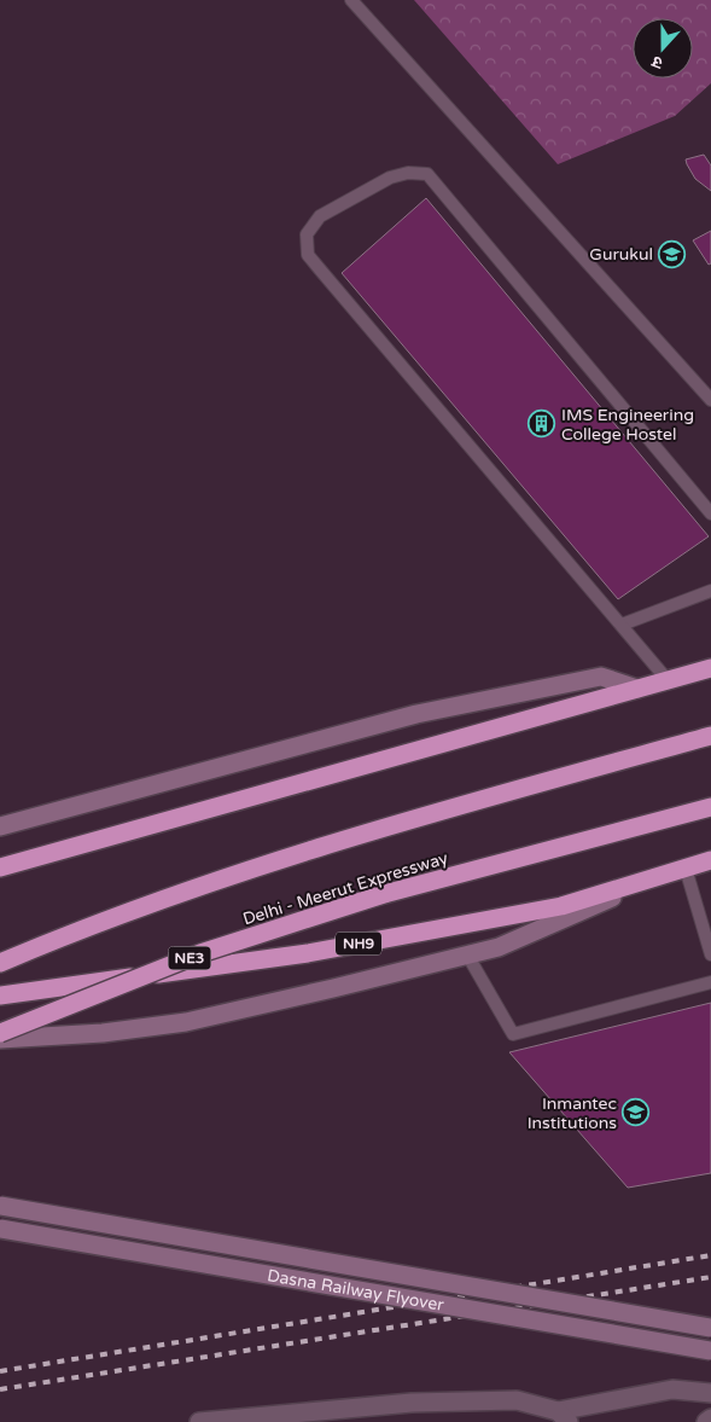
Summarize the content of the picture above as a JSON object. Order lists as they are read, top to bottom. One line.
{"streets":{"highway":["Delhi - Meerut Expressway","NH9","NE3"],"main road":["Dasna Railway Flyover"]},"places":{"school or university":["Gurukul","Inmantec Institutions"],"building":["IMS Engineering College Hostel"]},"north":"bottom"}
